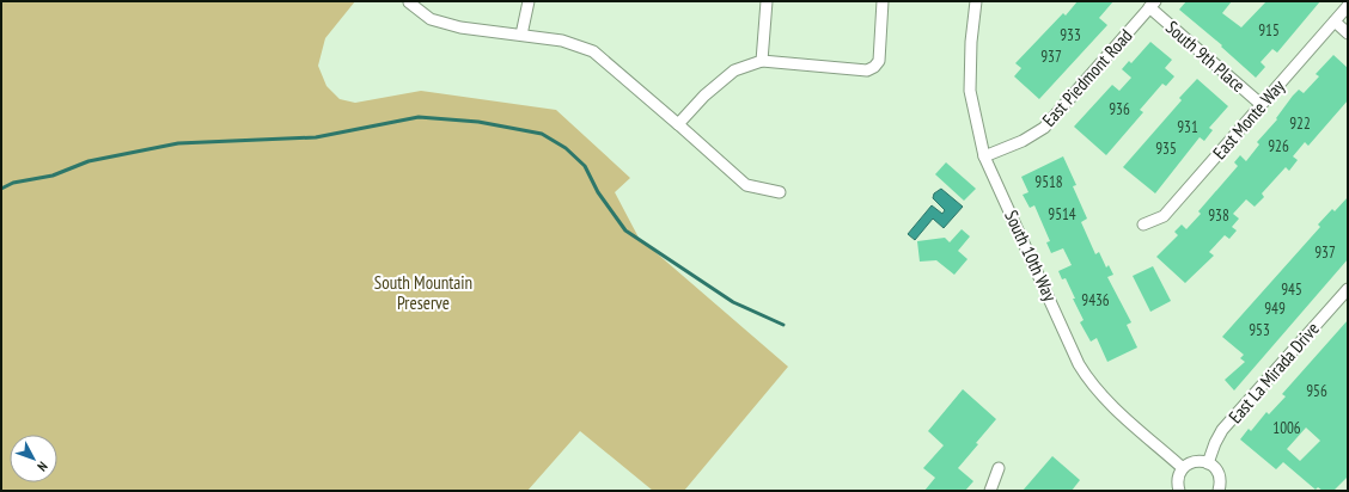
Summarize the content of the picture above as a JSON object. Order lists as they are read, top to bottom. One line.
{"streets":{"street":["South 9th Place","East Piedmont Road","East Monte Way","South 10th Way","East La Mirada Drive"]},"crossings":[["South 9th Place","East Piedmont Road"],["South 9th Place","East Monte Way"],["East Piedmont Road","South 10th Way"]],"parks":["South Mountain Preserve"],"house_numbers":["915","933","937","936","922","931","926","935","9518","9514","938","937","945","9436","949","953","956","1006"],"north":"bottom right"}
